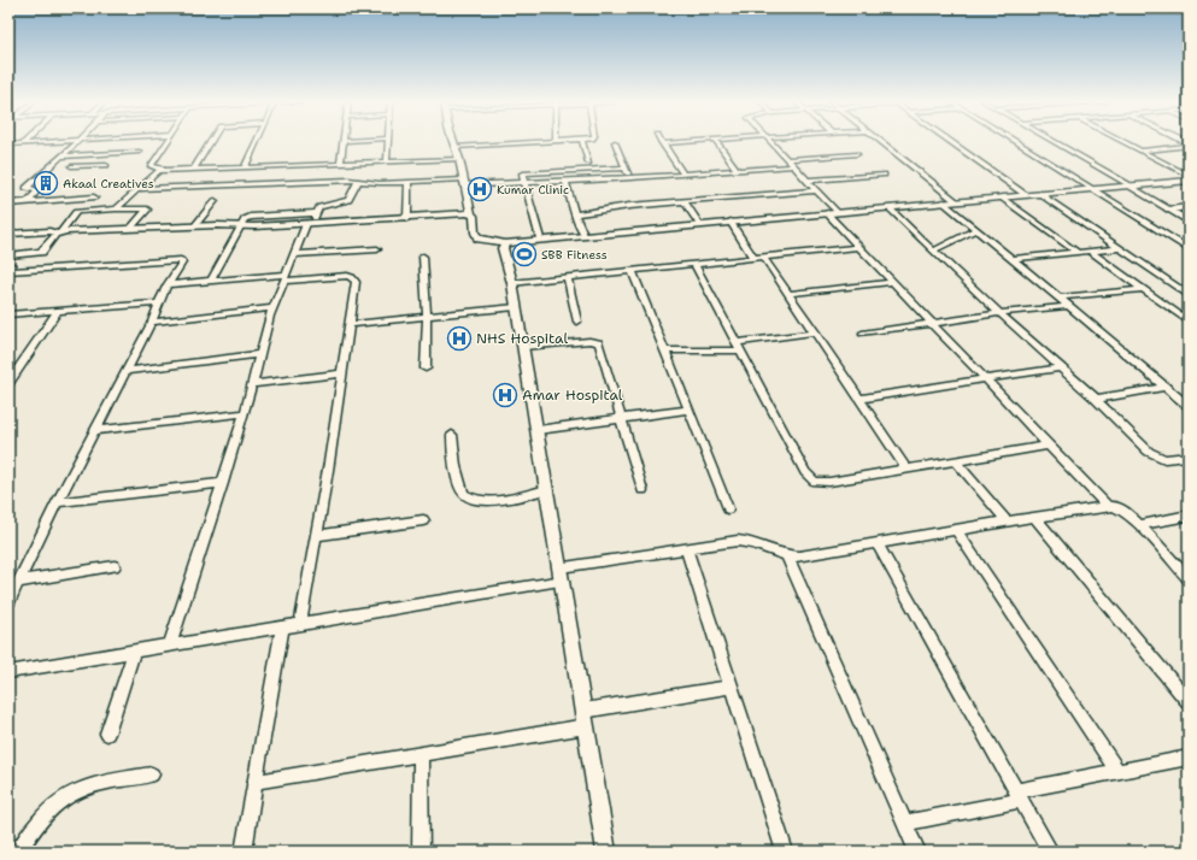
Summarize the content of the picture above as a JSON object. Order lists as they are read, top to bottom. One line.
{"places":{"building":["Akaal Creatives"],"hospital":["Kumar Clinic","NHS Hospital","Amar Hospital"],"sports":["SBB Fitness"]}}
